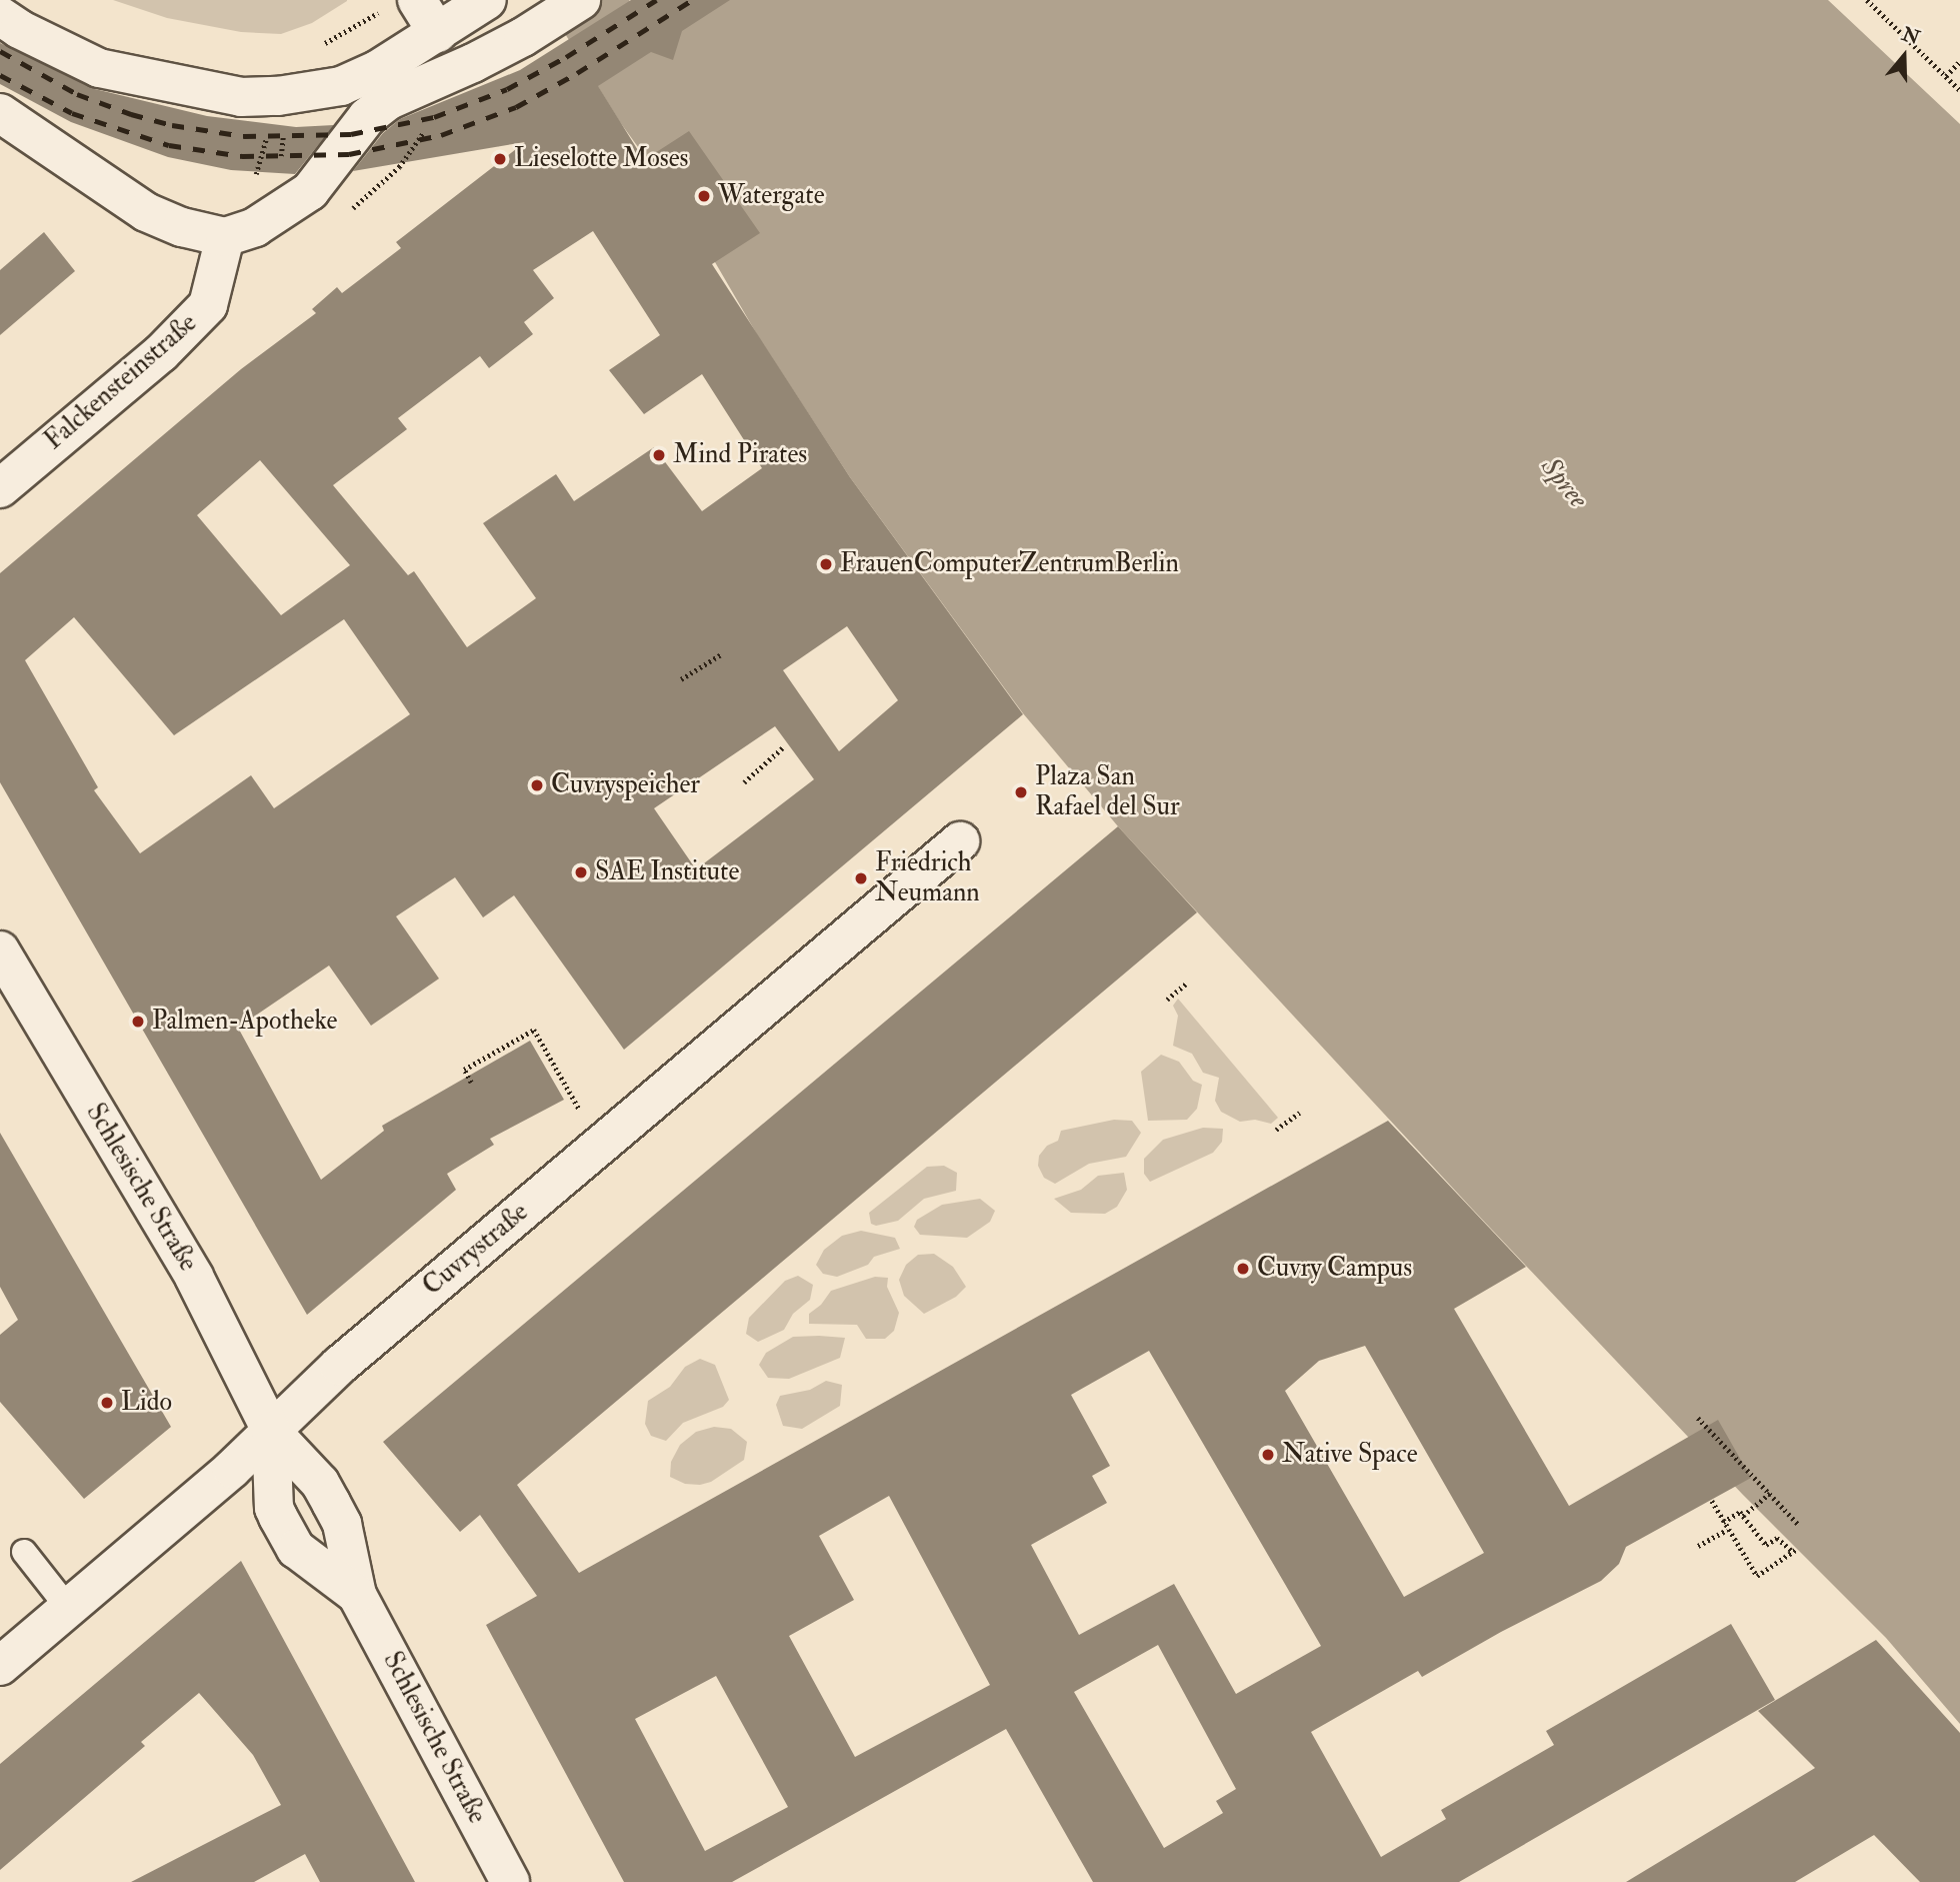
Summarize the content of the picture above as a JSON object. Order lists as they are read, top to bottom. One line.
{"streets":{"main road":["Falckensteinstraße","Schlesische Straße","Cuvrystraße"]},"crossings":[["Schlesische Straße","Cuvrystraße"]],"water":["Spree"],"places":["Lieselotte Moses","Watergate","Mind Pirates","FrauenComputerZentrumBerlin","Cuvryspeicher","Plaza San Rafael del Sur","SAE Institute","Friedrich Neumann","Palmen-Apotheke","Cuvry Campus","Lido","Native Space"],"north":"top"}
